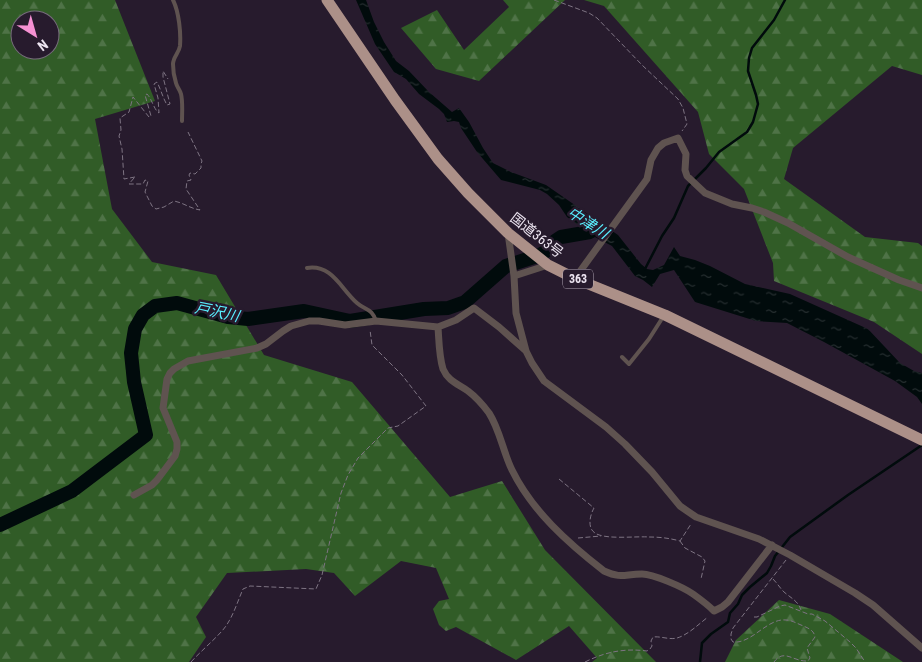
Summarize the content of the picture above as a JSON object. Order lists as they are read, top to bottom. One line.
{"streets":{"highway":["国道363号","363"]},"water":["中津川","戸沢川"],"north":"bottom right"}
